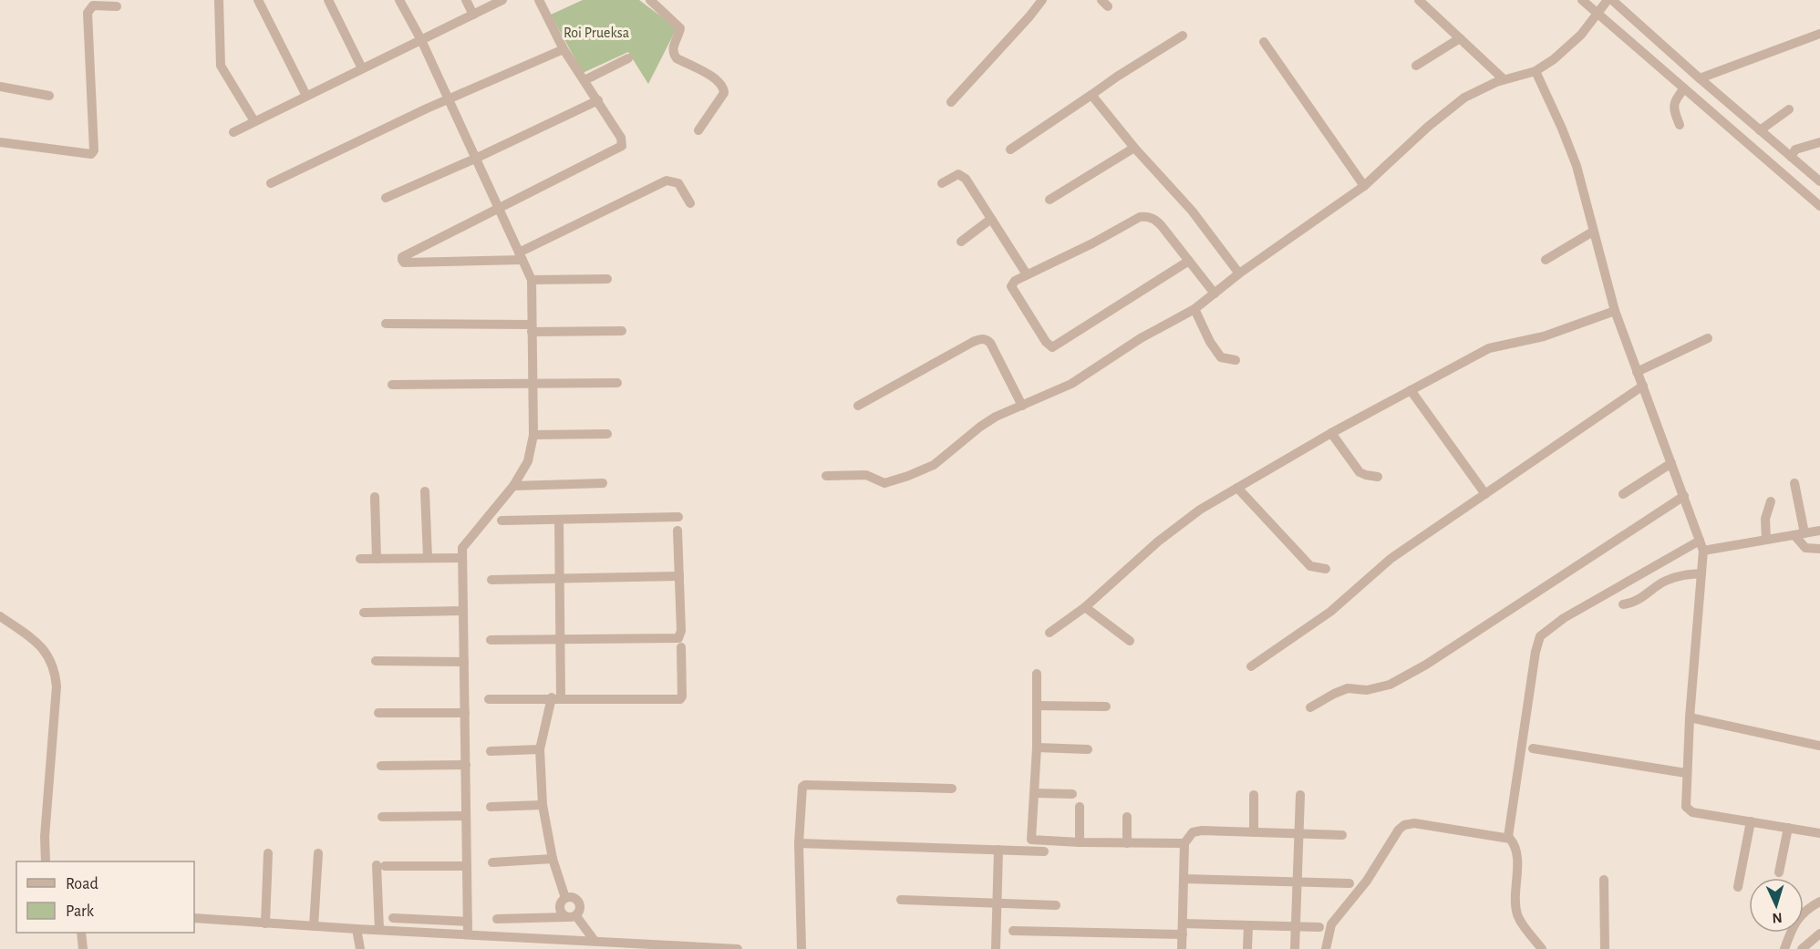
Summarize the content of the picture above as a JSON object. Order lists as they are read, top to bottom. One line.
{"parks":["Roi Prueksa"],"legend":["Road","Park"],"north":"bottom"}
